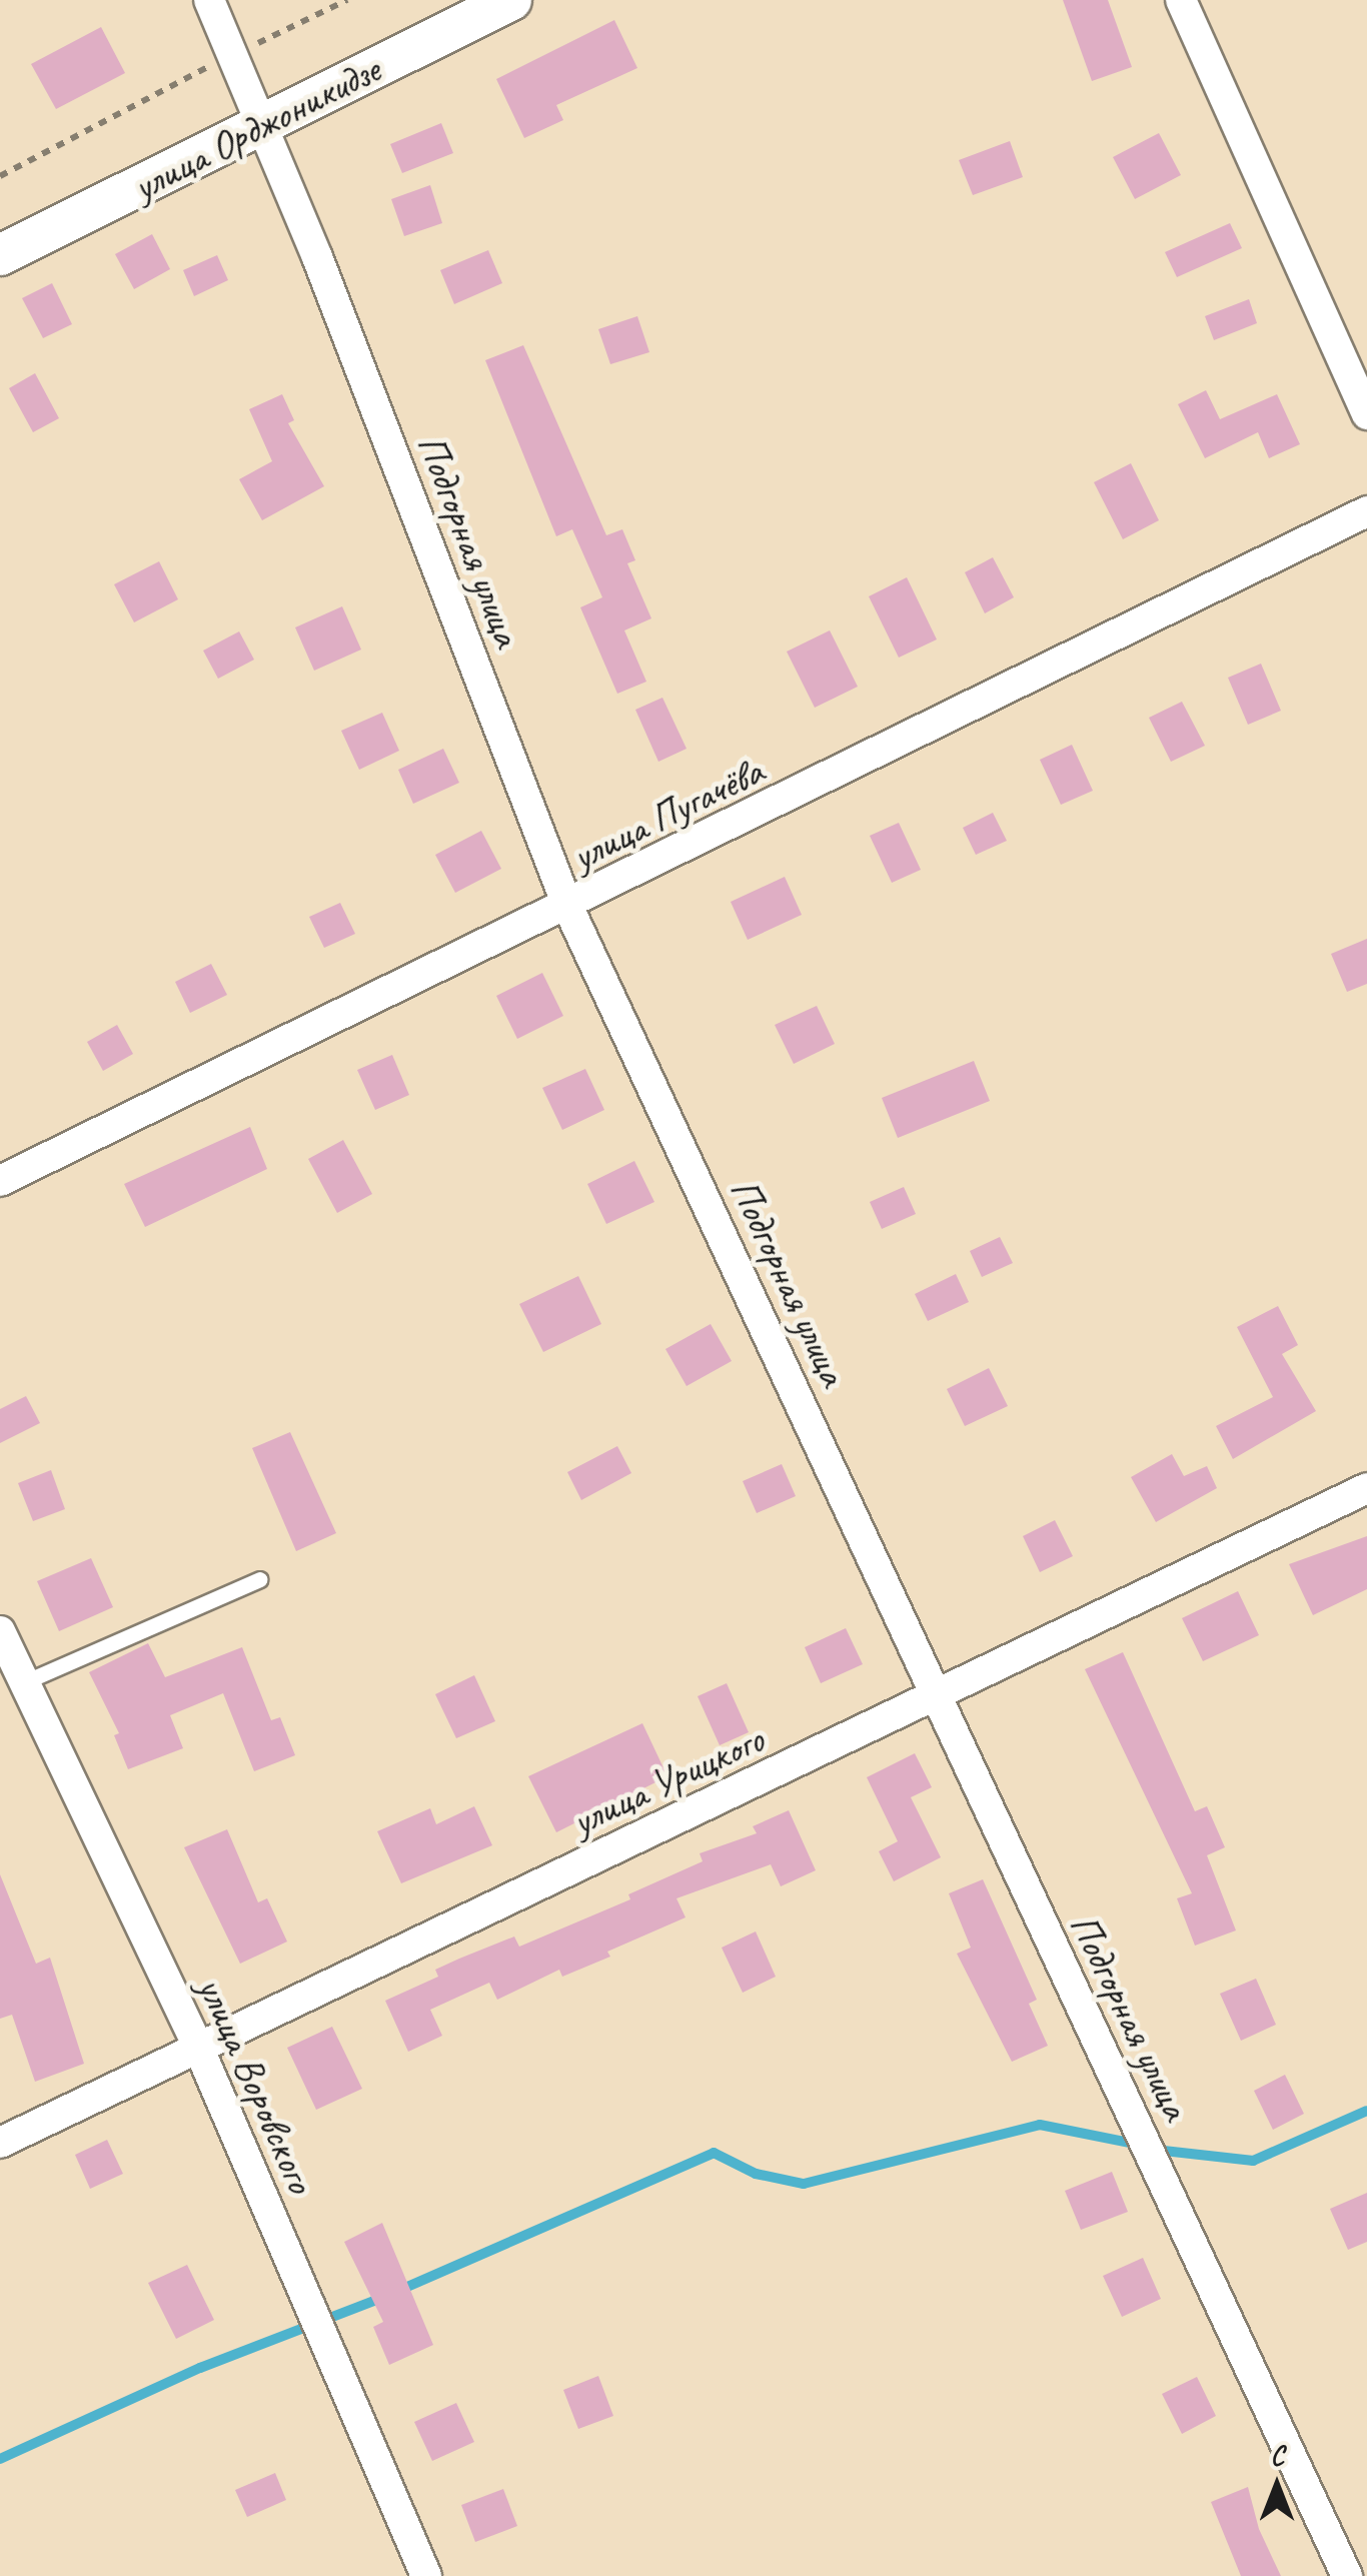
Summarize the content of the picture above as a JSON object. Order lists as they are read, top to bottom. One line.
{"streets":{"street":["улица Орджоникидзе","Подгорная улица","улица Пугачёва","улица Урицкого","улица Воровского"]},"crossings":[["улица Орджоникидзе","Подгорная улица"],["Подгорная улица","улица Пугачёва"],["Подгорная улица","улица Урицкого"],["улица Урицкого","улица Воровского"]],"north":"top"}
